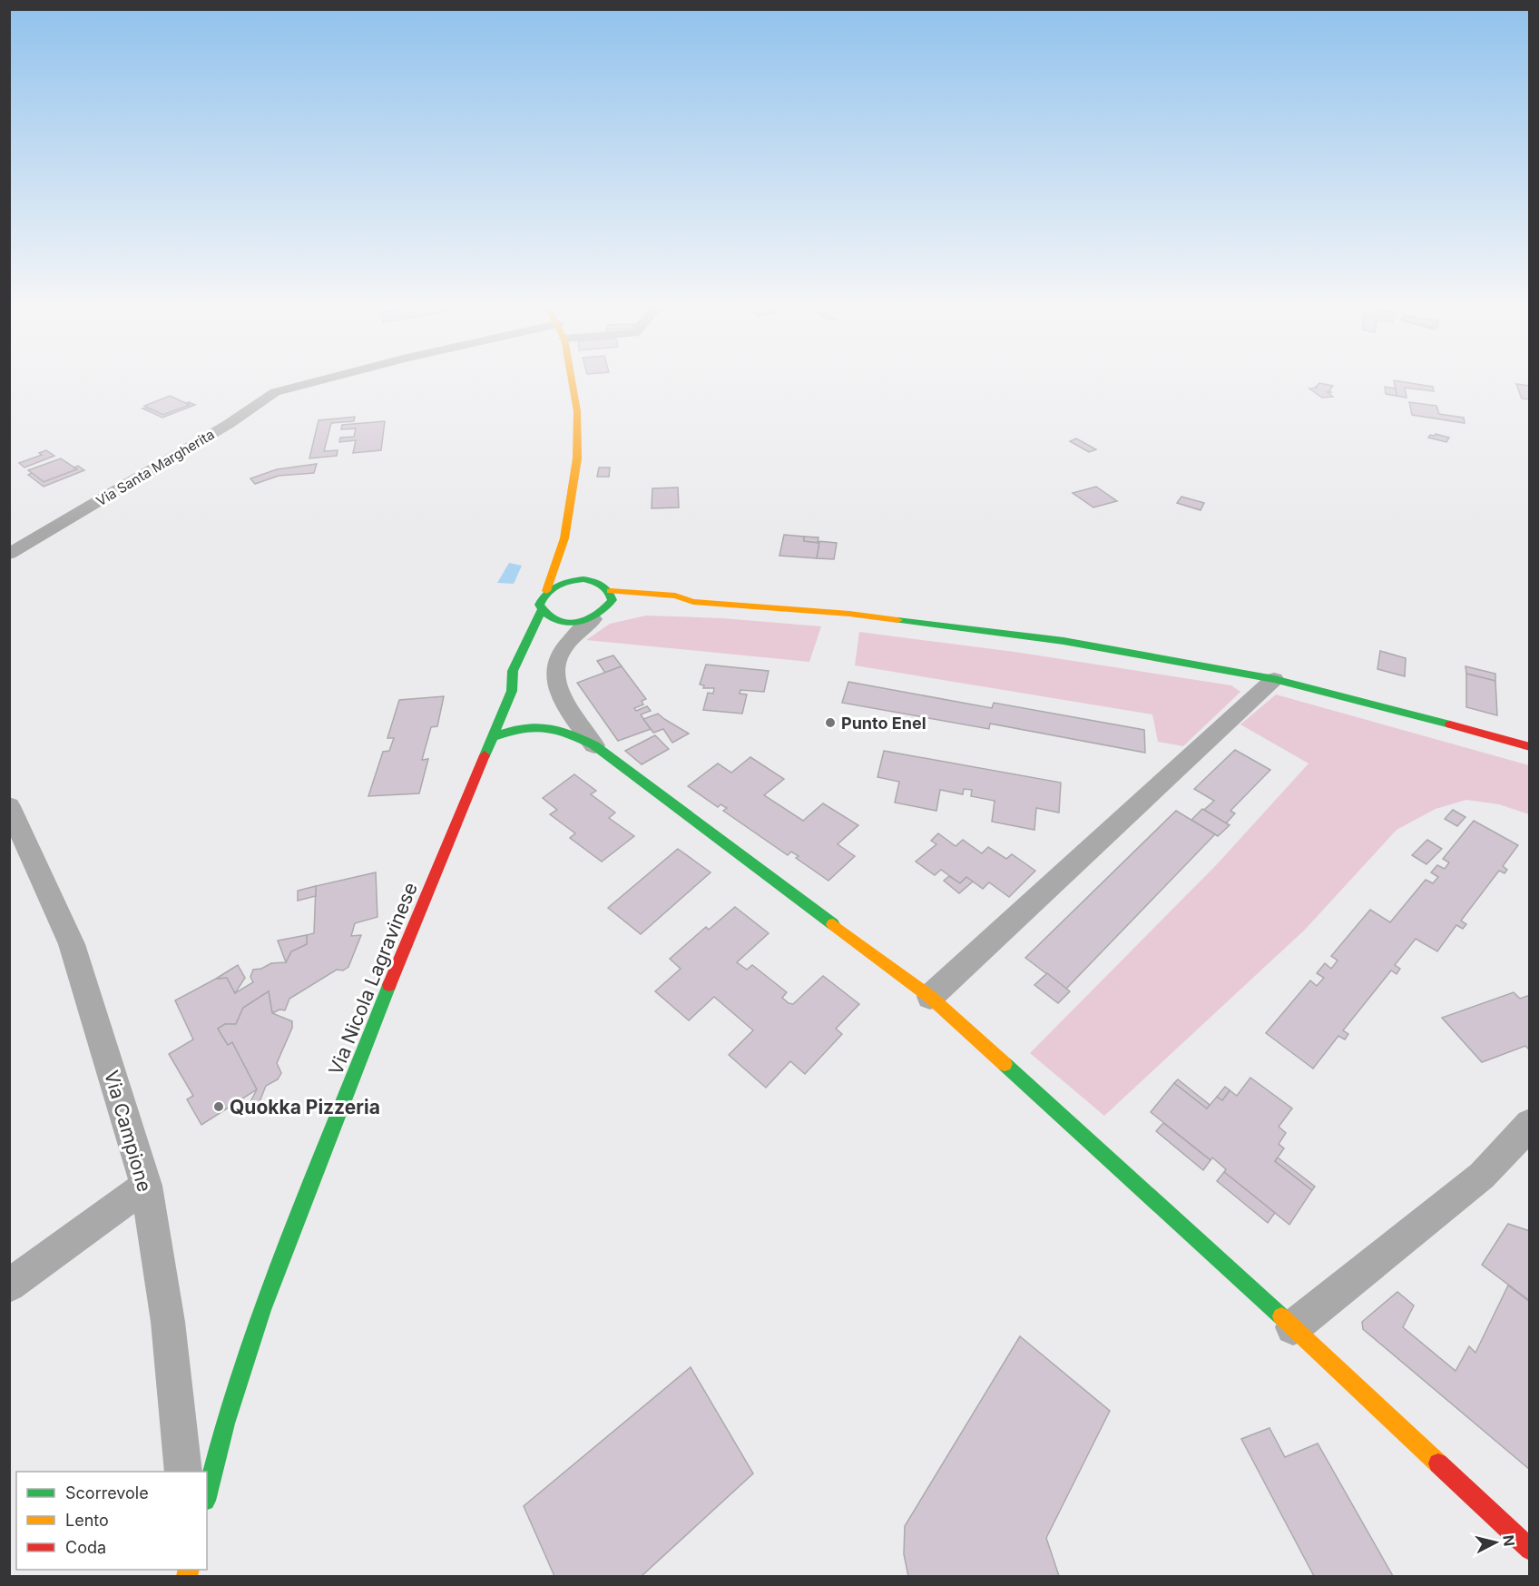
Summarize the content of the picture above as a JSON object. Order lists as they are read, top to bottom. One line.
{"streets":{"street":["Via Santa Margherita","Via Nicola Lagravinese","Via Campione"]},"places":["Punto Enel","Quokka Pizzeria"],"legend":["Scorrevole","Lento","Coda"],"north":"right"}
